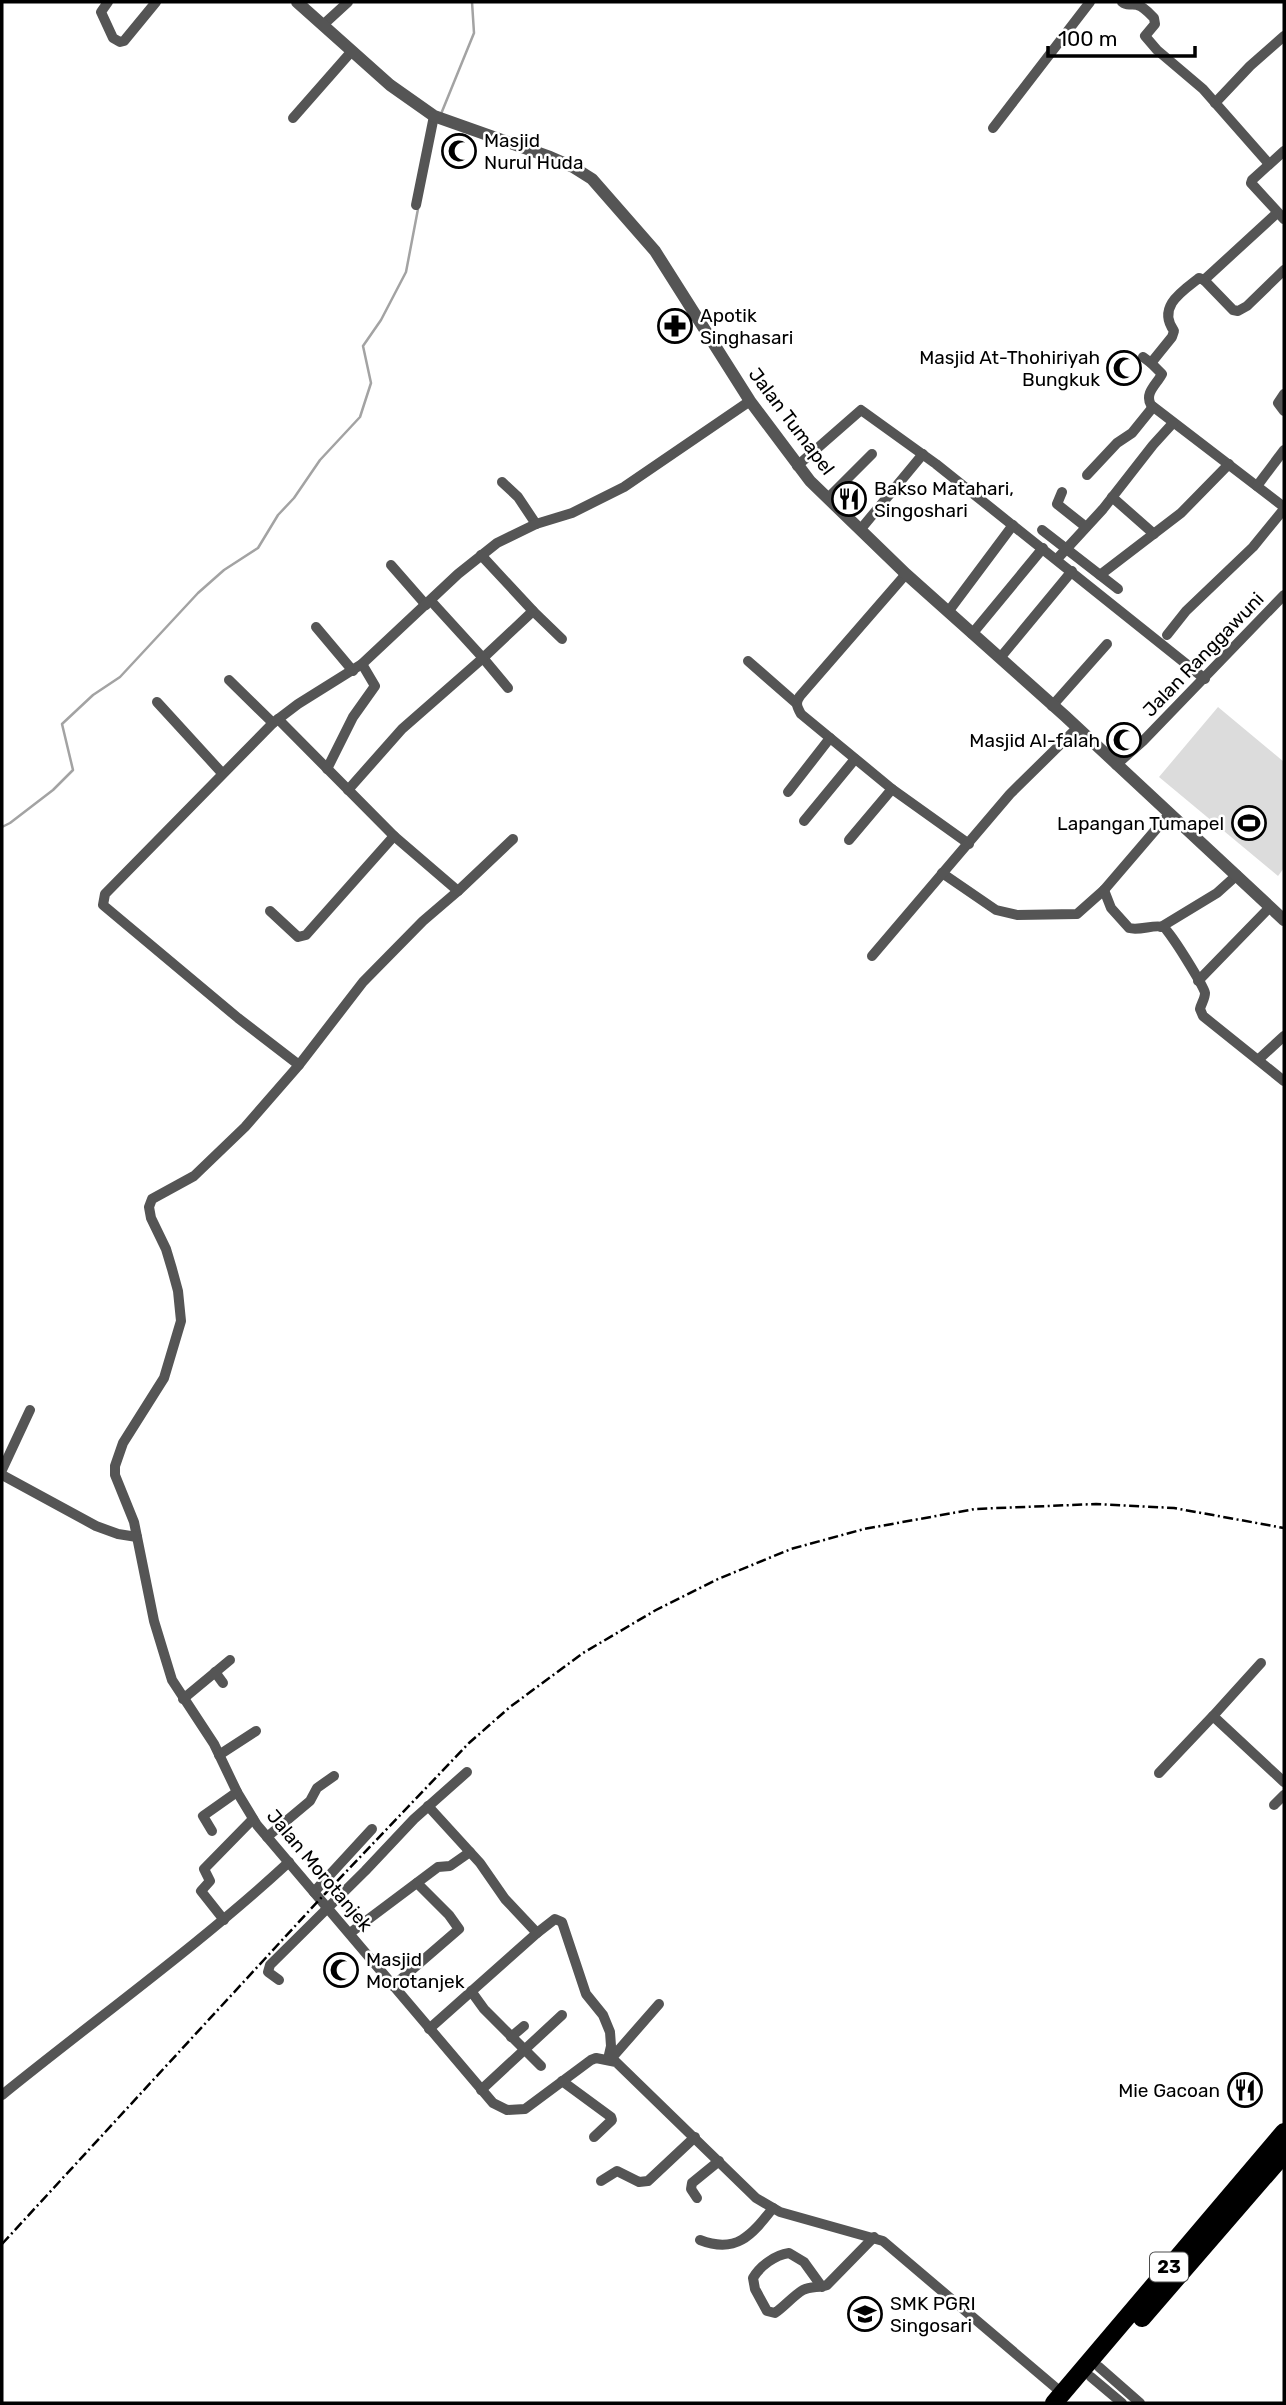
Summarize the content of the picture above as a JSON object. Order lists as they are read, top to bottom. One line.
{"streets":{"highway":["23"],"street":["Jalan Tumapel","Jalan Ranggawuni","Jalan Morotanjek"]},"crossings":[["Jalan Tumapel","Jalan Ranggawuni"]],"places":{"mosque":["Masjid Nurul Huda","Masjid At-Thohiriyah Bungkuk","Masjid Al-falah","Masjid Morotanjek"],"pharmacy":["Apotik Singhasari"],"restaurant":["Bakso Matahari, Singoshari","Mie Gacoan"],"sports":["Lapangan Tumapel"],"school or university":["SMK PGRI Singosari"]},"scale_bar":"100 m"}
